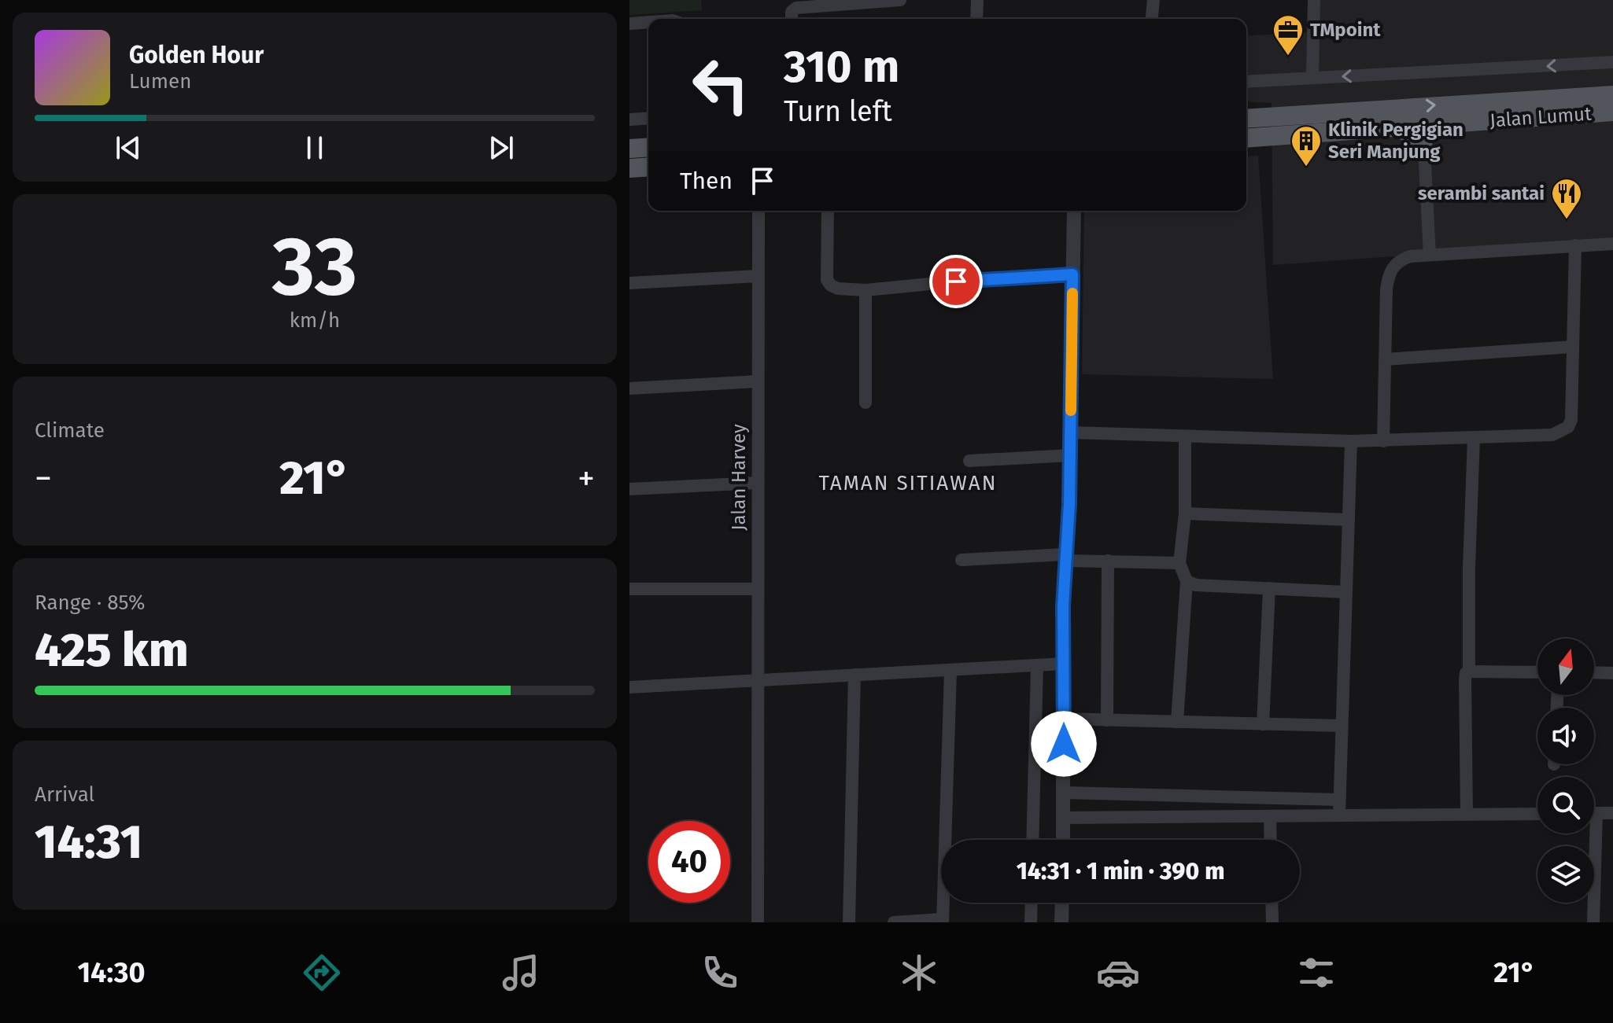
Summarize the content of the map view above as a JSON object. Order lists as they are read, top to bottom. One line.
{"streets":{"main road":["Jalan Lumut"],"street":["Jalan Harvey"]},"districts":["TAMAN SITIAWAN"],"places":{"office":["TMpoint"],"building":["Klinik Pergigian Seri Manjung"],"restaurant":["serambi santai"]},"north":"top","page":{"turn":["310 m","Turn left"],"song":["Golden Hour","Lumen"],"then":"Then","tile":[["33","km/h"],"Climate",["Range · 85%","425 km"],["Arrival","14:31"]],"heat":["−","21°","+"],"limit":"40","trip":"14:31 · 1 min · 390 m","tabs":["14:30","21°"]}}
